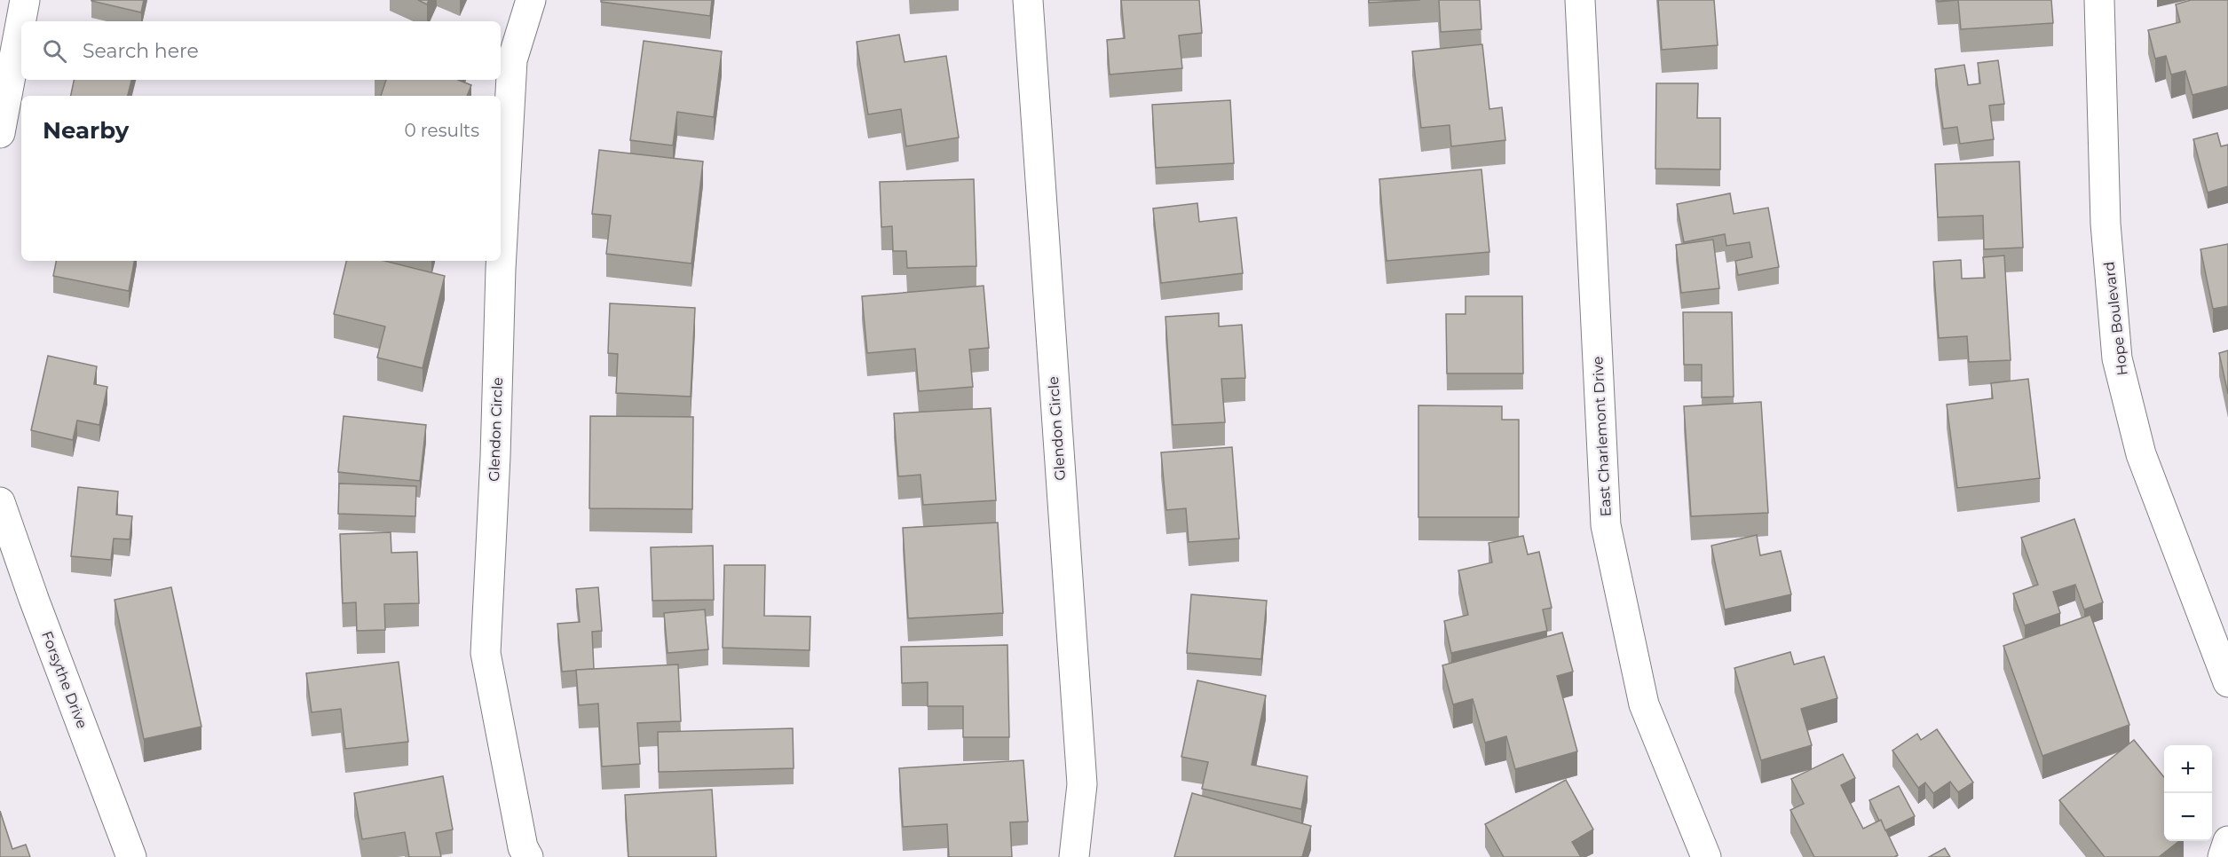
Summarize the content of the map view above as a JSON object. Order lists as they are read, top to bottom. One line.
{"streets":{"street":["Hope Boulevard","Glendon Circle","East Charlemont Drive","Forsythe Drive"]},"page":{"search":"Search here","heading":["Nearby","0 results"],"map_buttons":["+","−"]}}
